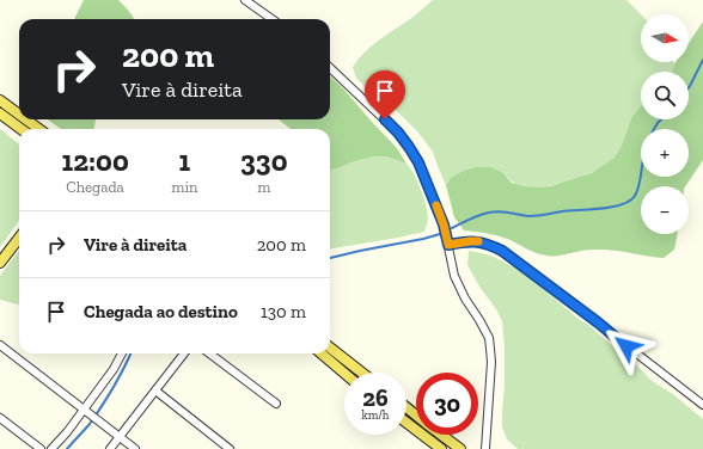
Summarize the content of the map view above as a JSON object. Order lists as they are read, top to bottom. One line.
{"north":"right","page":{"map_buttons":["+","−"],"turn":["200 m","Vire à direita"],"eta":["12:00","Chegada","1","min","330","m"],"list":[{"name":"Vire à direita","value":"200 m"},{"name":"Chegada ao destino","value":"130 m"}],"speed":"26 km/h","limit":"30"}}
